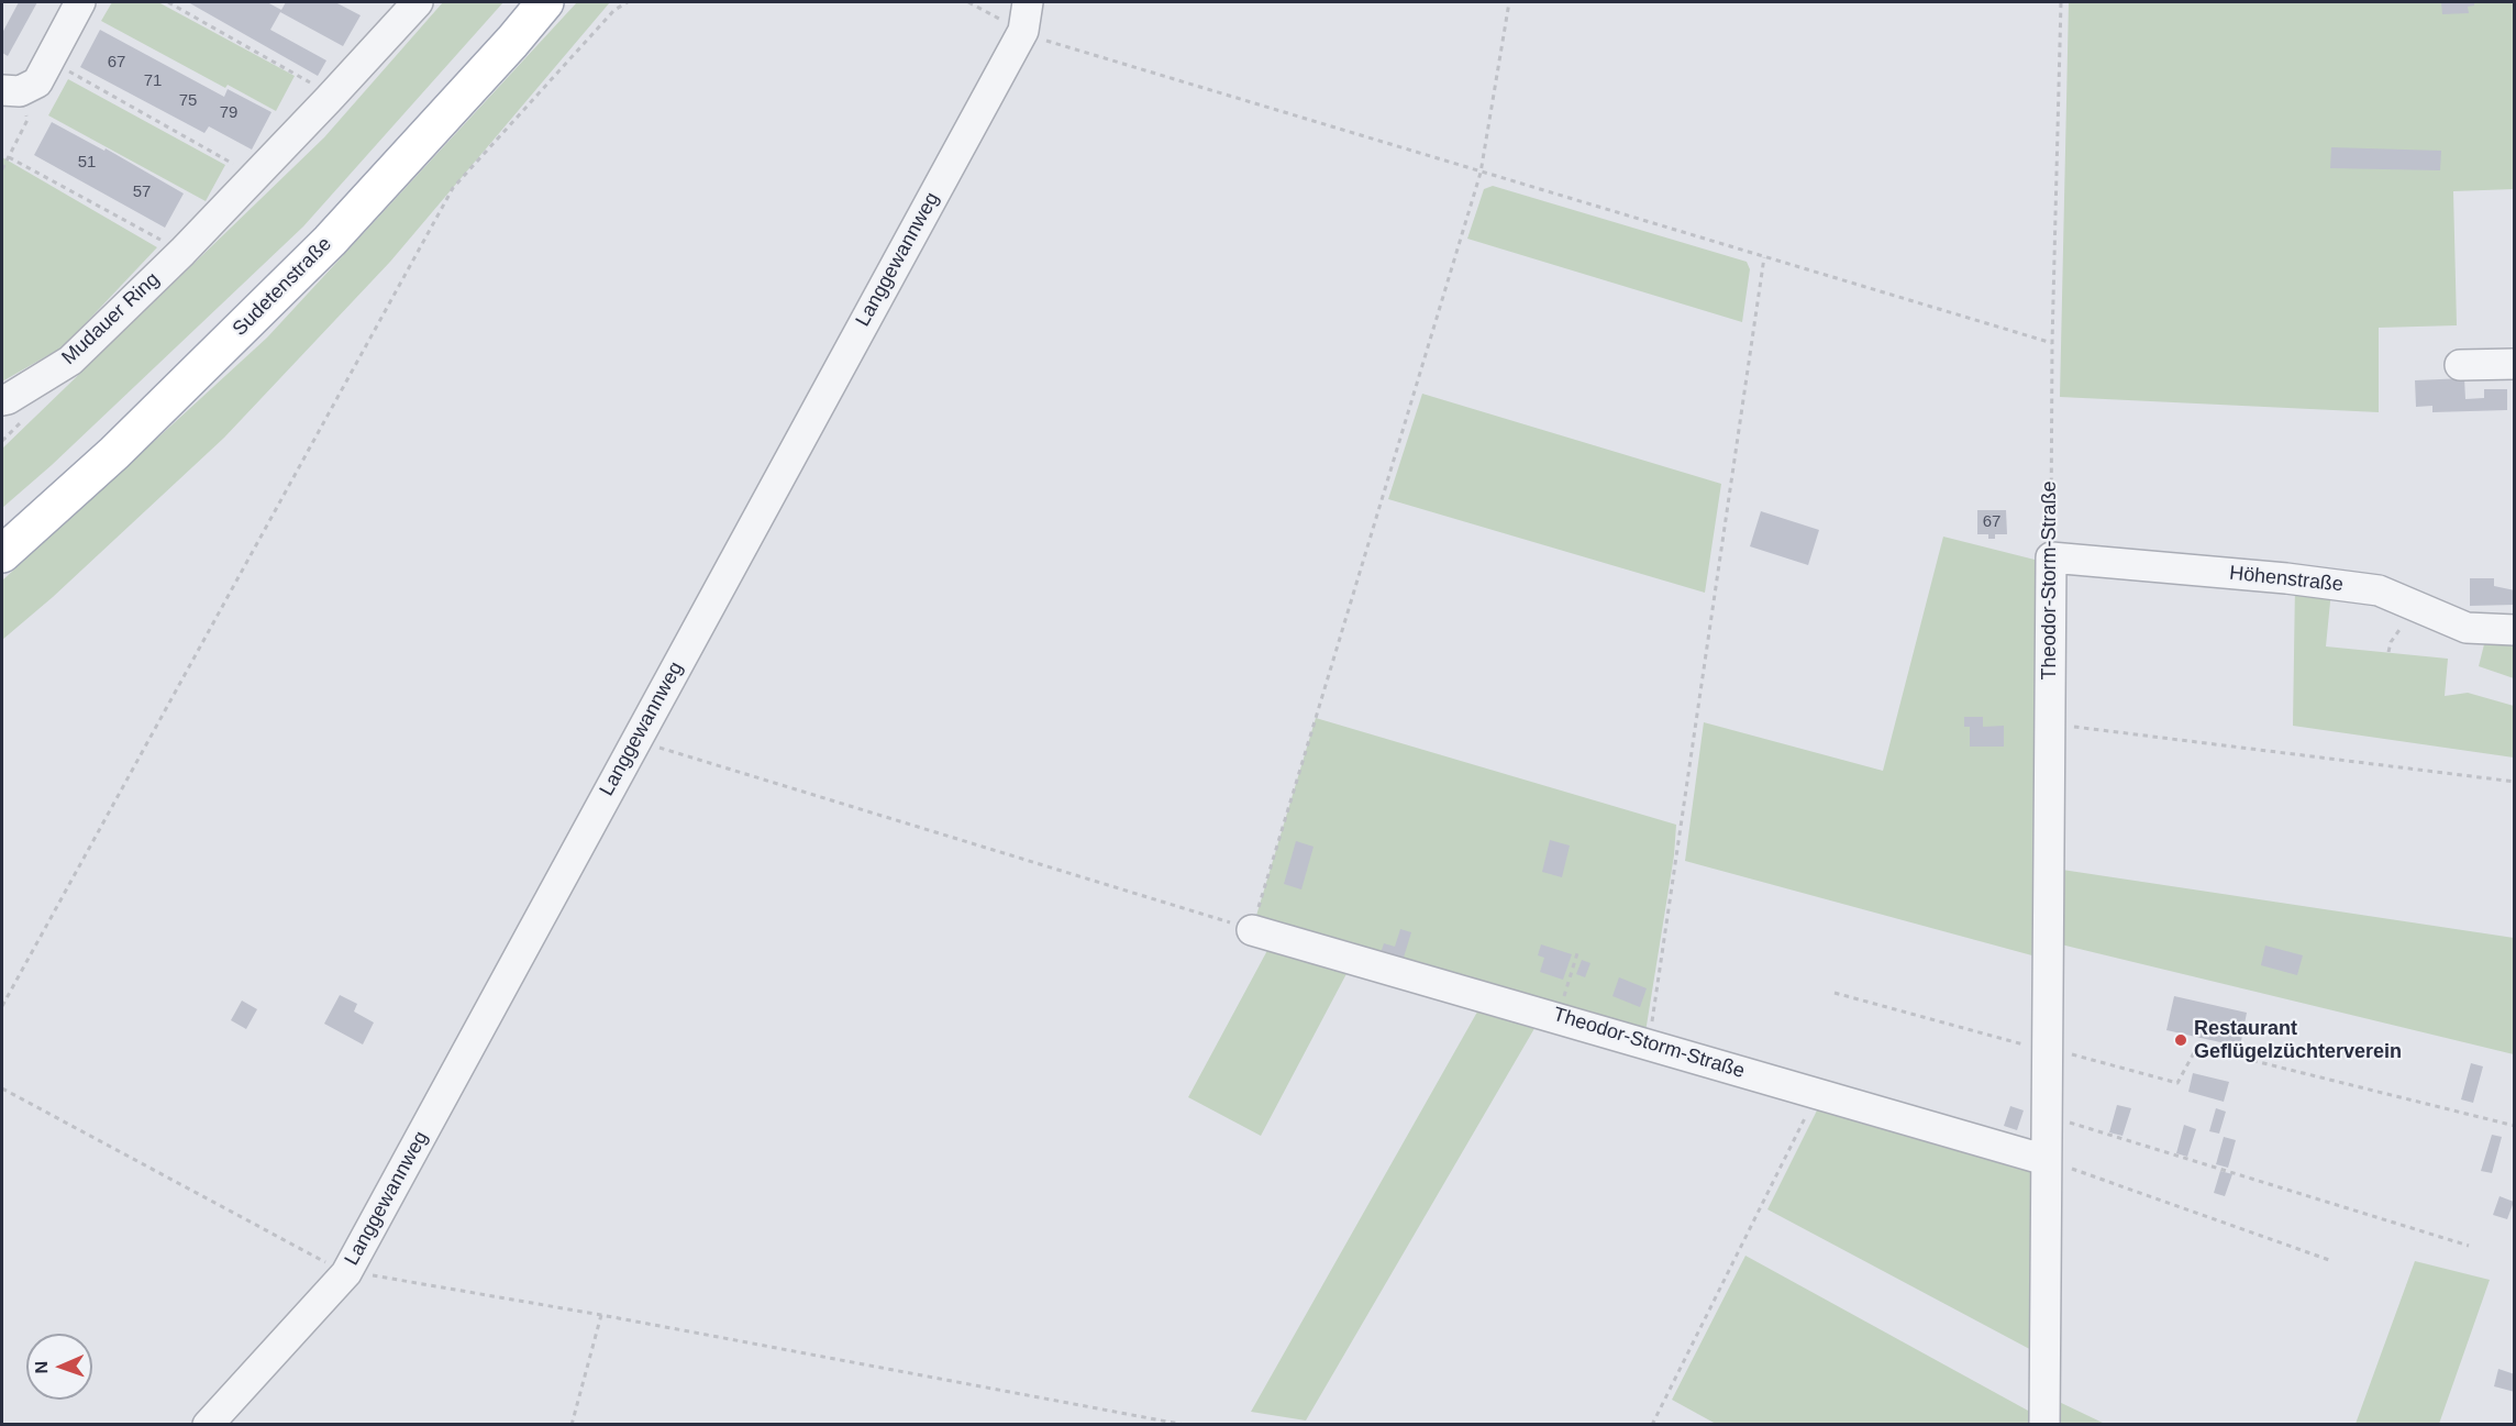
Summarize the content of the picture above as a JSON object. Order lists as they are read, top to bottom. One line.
{"streets":{"main road":["Sudetenstraße"],"street":["Langgewannweg","Mudauer Ring","Höhenstraße","Theodor-Storm-Straße"]},"crossings":[["Höhenstraße","Theodor-Storm-Straße"]],"places":["Restaurant Geflügelzüchterverein"],"house_numbers":["67","71","75","79","51","57","67"],"north":"left"}
